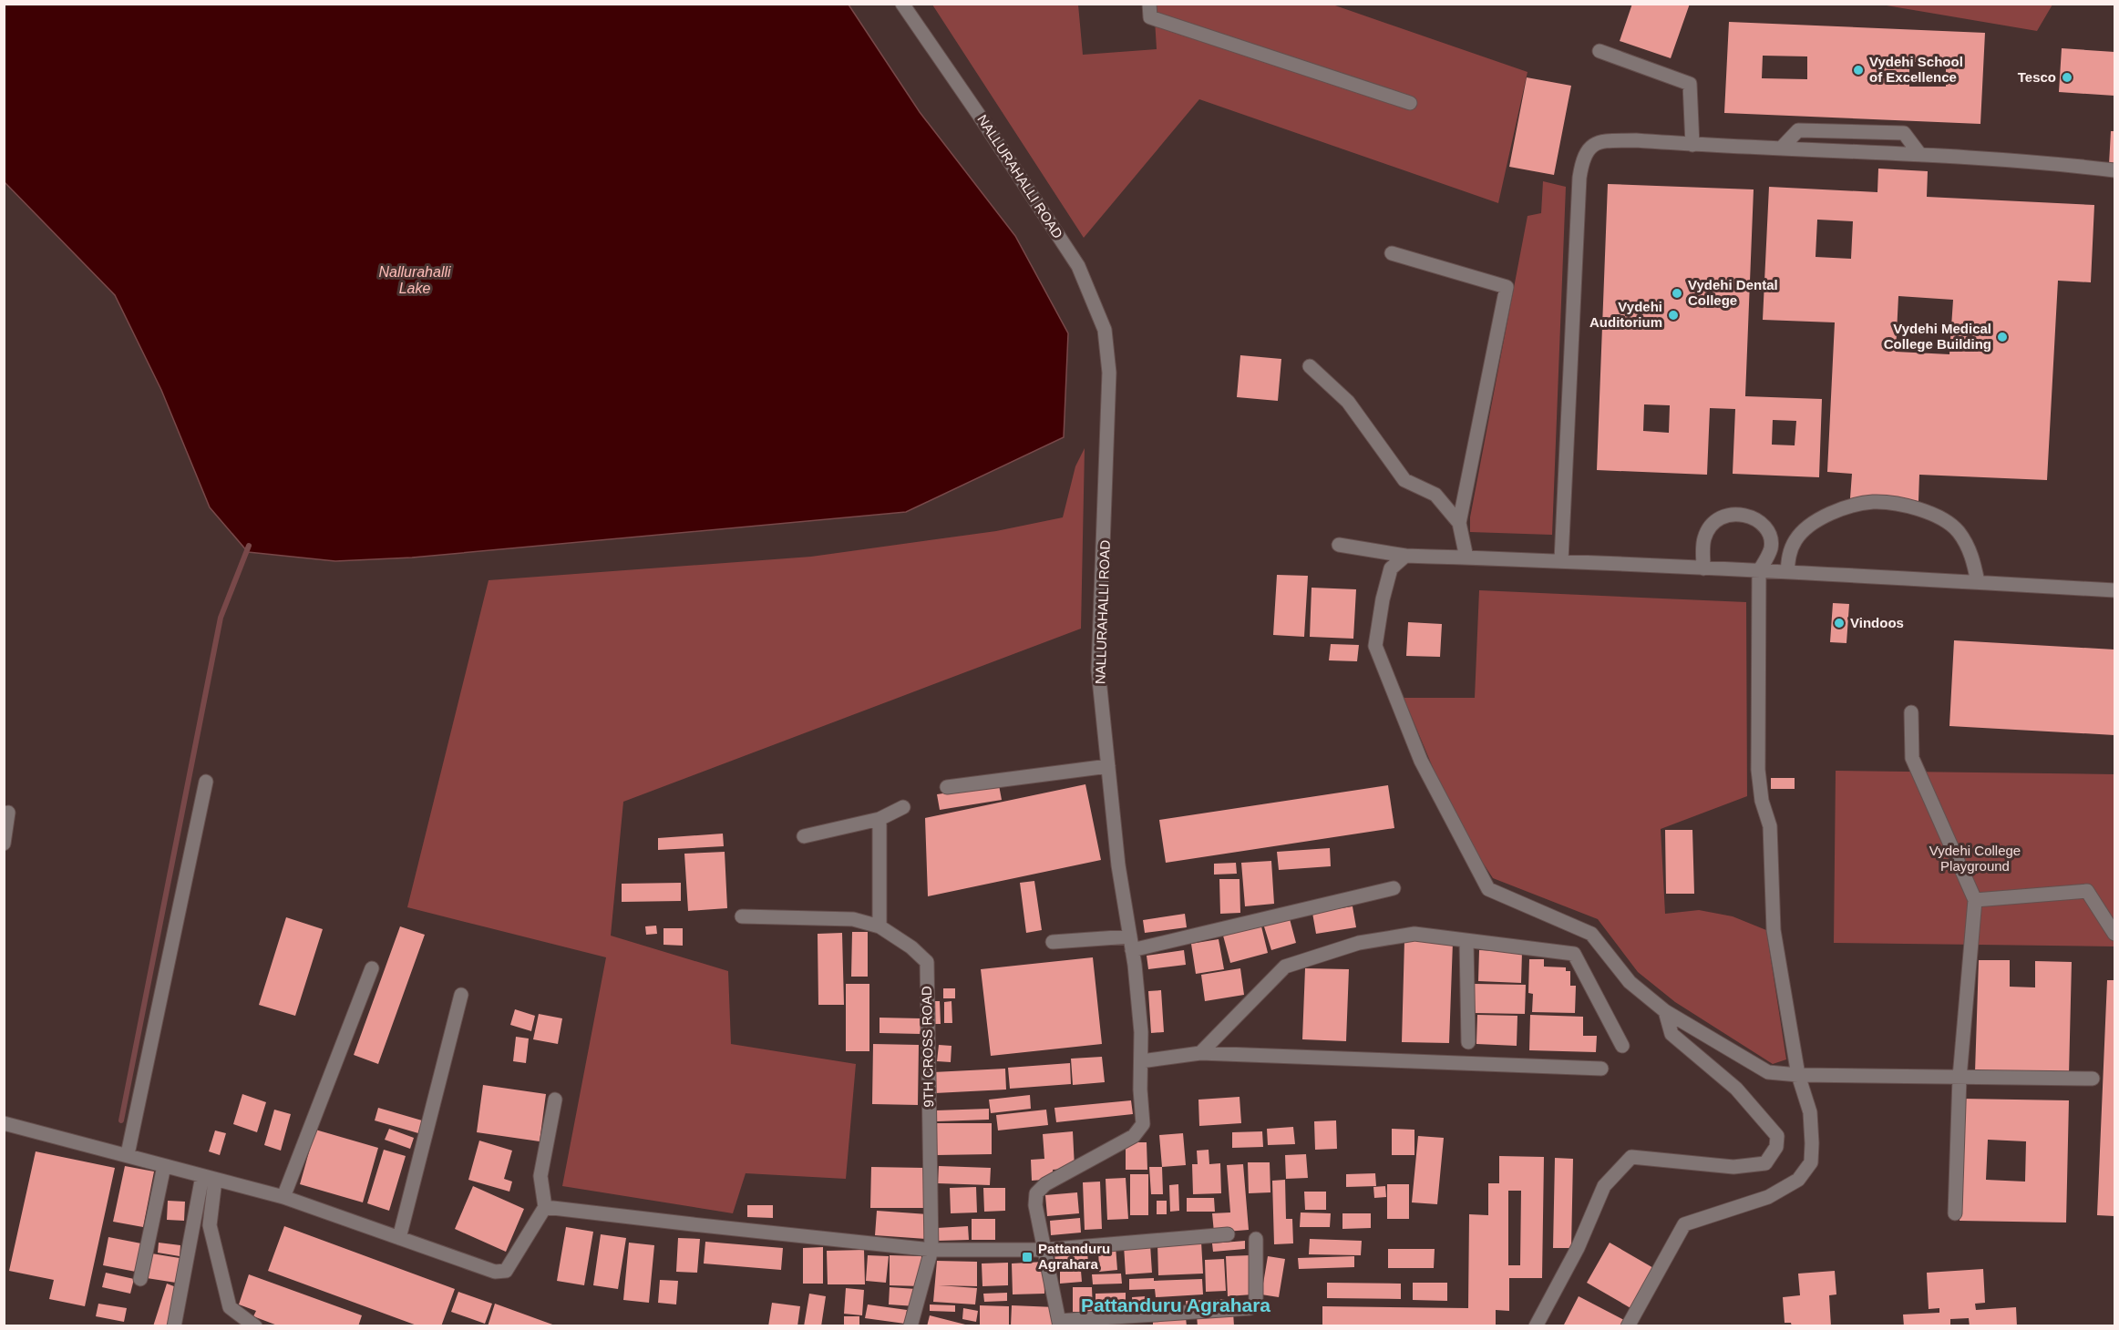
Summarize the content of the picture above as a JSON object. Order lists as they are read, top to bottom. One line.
{"streets":{"street":["NALLURAHALLI ROAD","9TH CROSS ROAD"]},"districts":["Pattanduru Agrahara"],"water":["Nallurahalli Lake"],"parks":["Vydehi College Playground"],"places":{"other":["Vydehi School of Excellence","Tesco","Vydehi Dental College","Vydehi Auditorium","Vydehi Medical College Building","Vindoos"],"transit":["Pattanduru Agrahara"]}}
